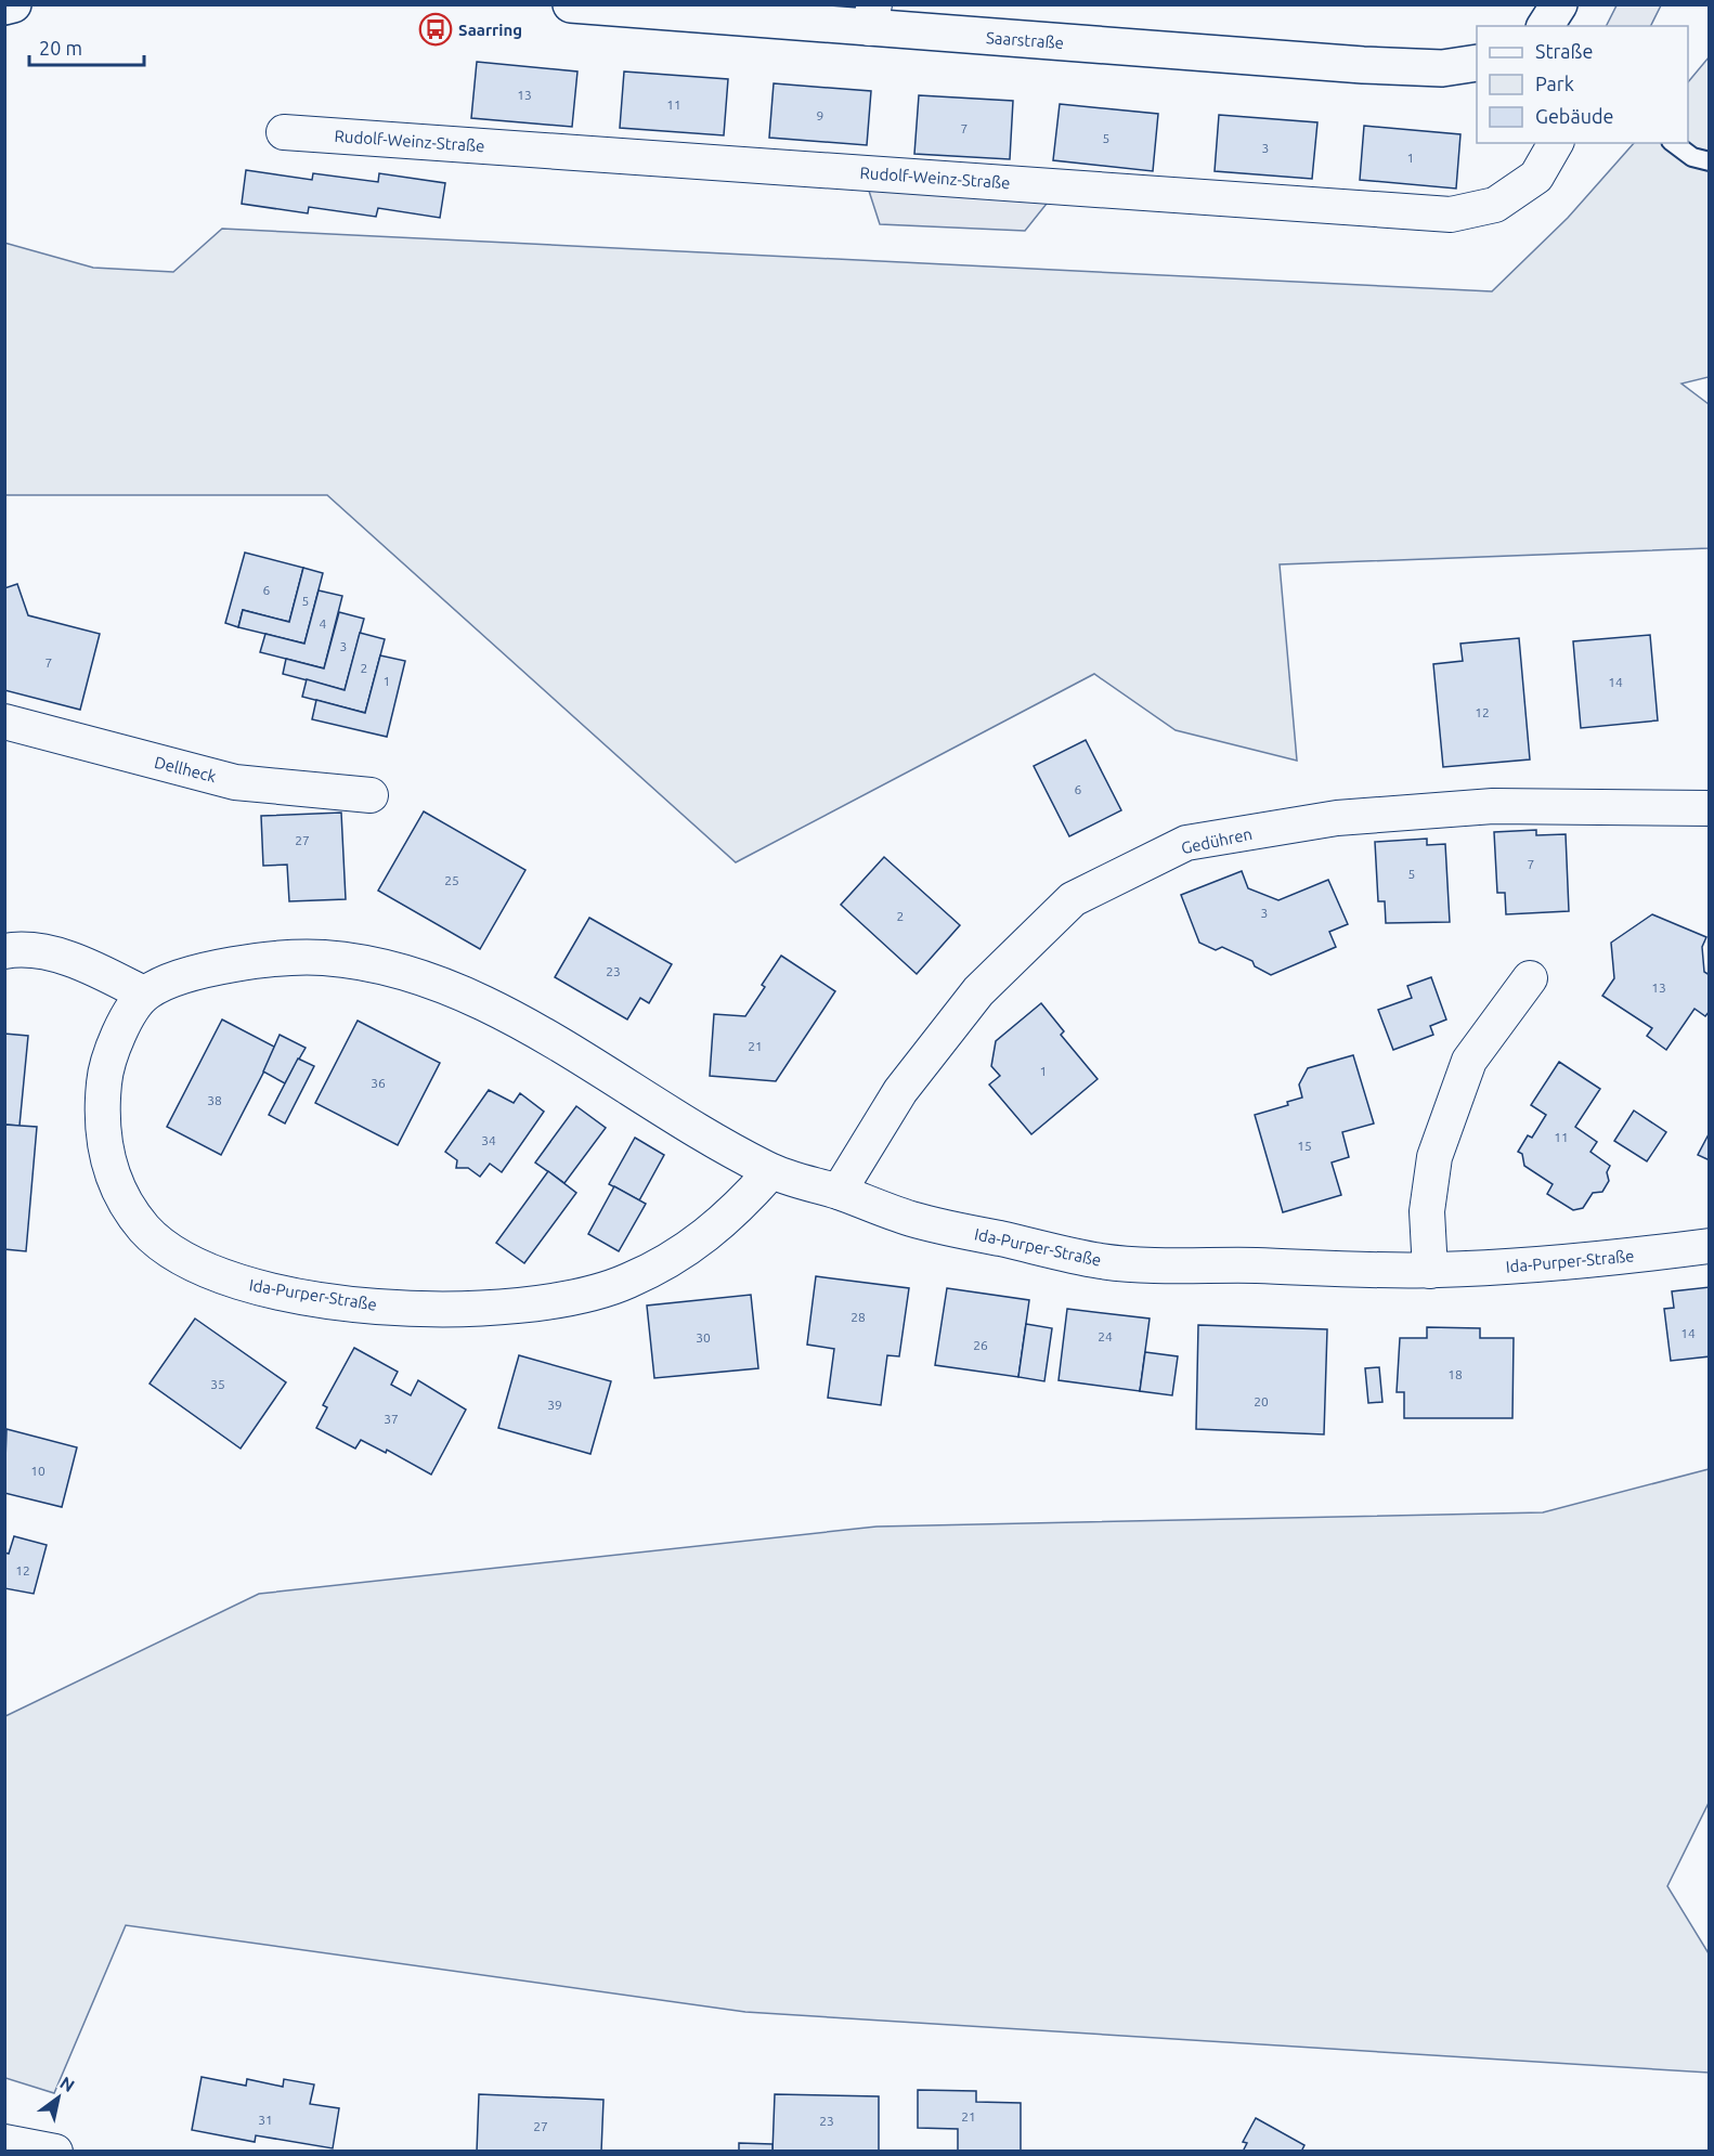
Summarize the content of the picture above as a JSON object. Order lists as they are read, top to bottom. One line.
{"streets":{"street":["Saarstraße","Rudolf-Weinz-Straße","Dellheck","Gedühren","Ida-Purper-Straße"]},"crossings":[["Gedühren","Ida-Purper-Straße"]],"places":{"bus stop":["Saarring"]},"house_numbers":["13","11","9","7","5","3","1","6","5","4","3","7","2","1","14","12","6","27","7","5","25","3","2","23","13","21","1","36","38","11","34","15","28","14","24","30","26","18","35","20","39","37","10","12","21","31","23","27"],"legend":["Straße","Park","Gebäude"],"scale_bar":"20 m","north":"top right"}
